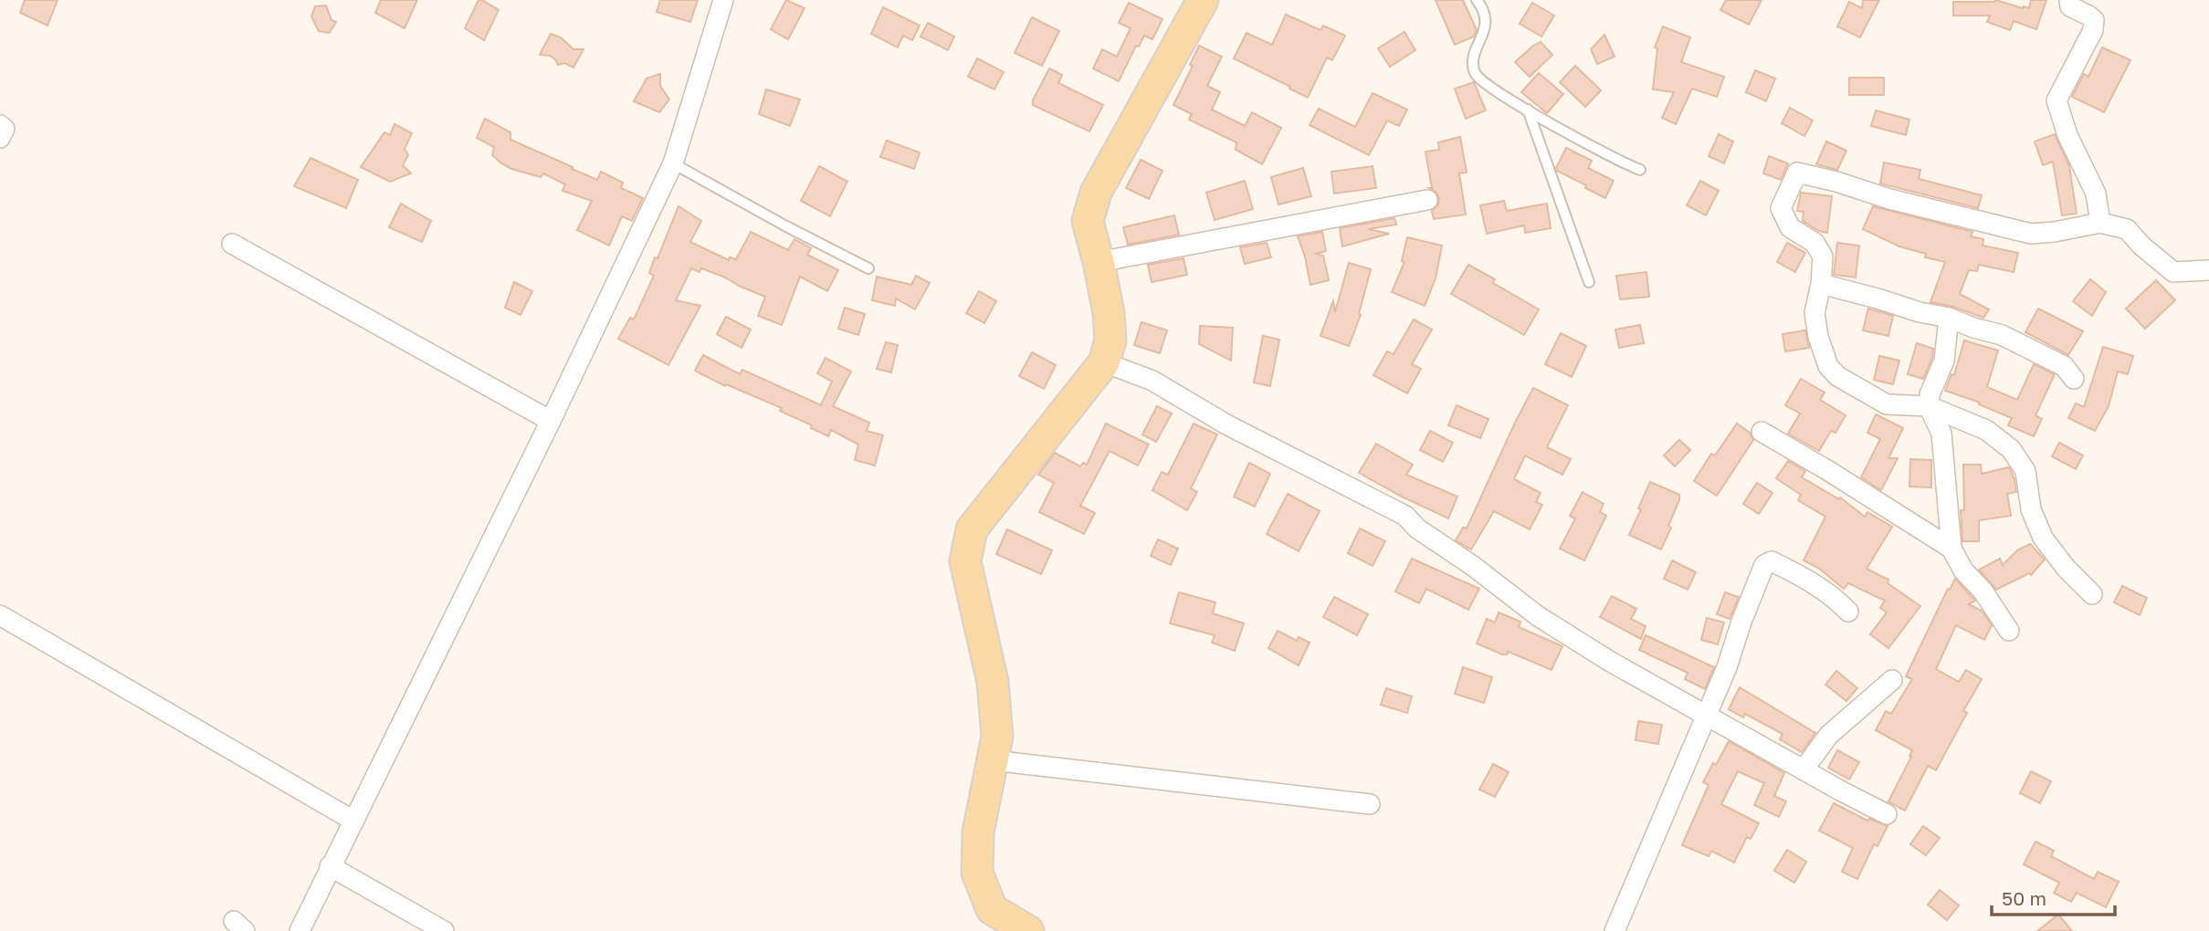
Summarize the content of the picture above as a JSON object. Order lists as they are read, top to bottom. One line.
{"scale_bar":"50 m"}
